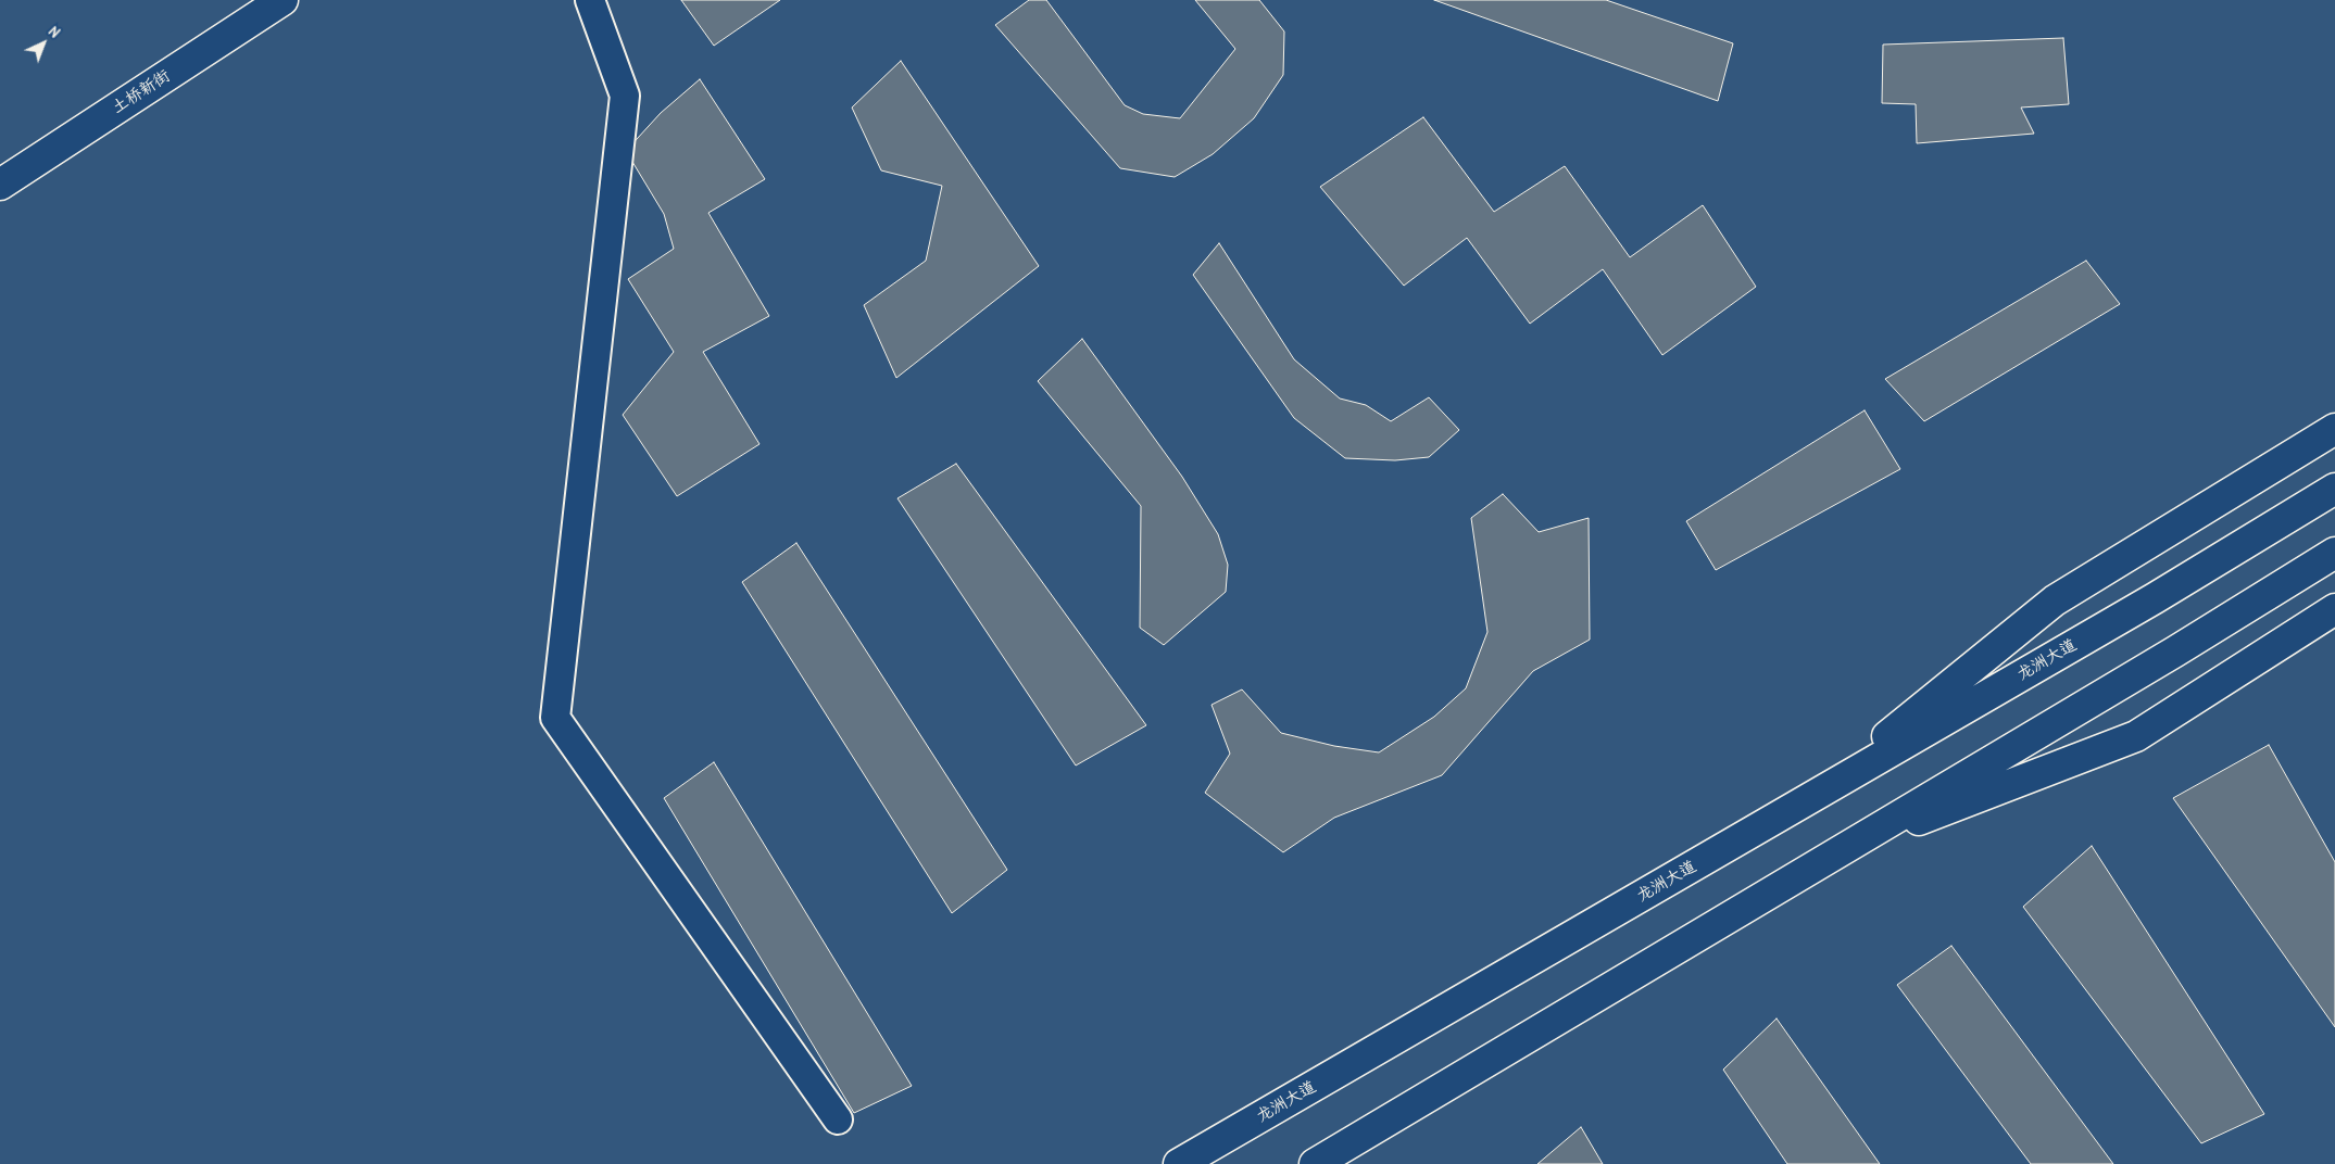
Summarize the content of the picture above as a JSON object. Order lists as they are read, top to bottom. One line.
{"streets":{"main road":["土桥新街","龙洲大道"]},"north":"top right"}
